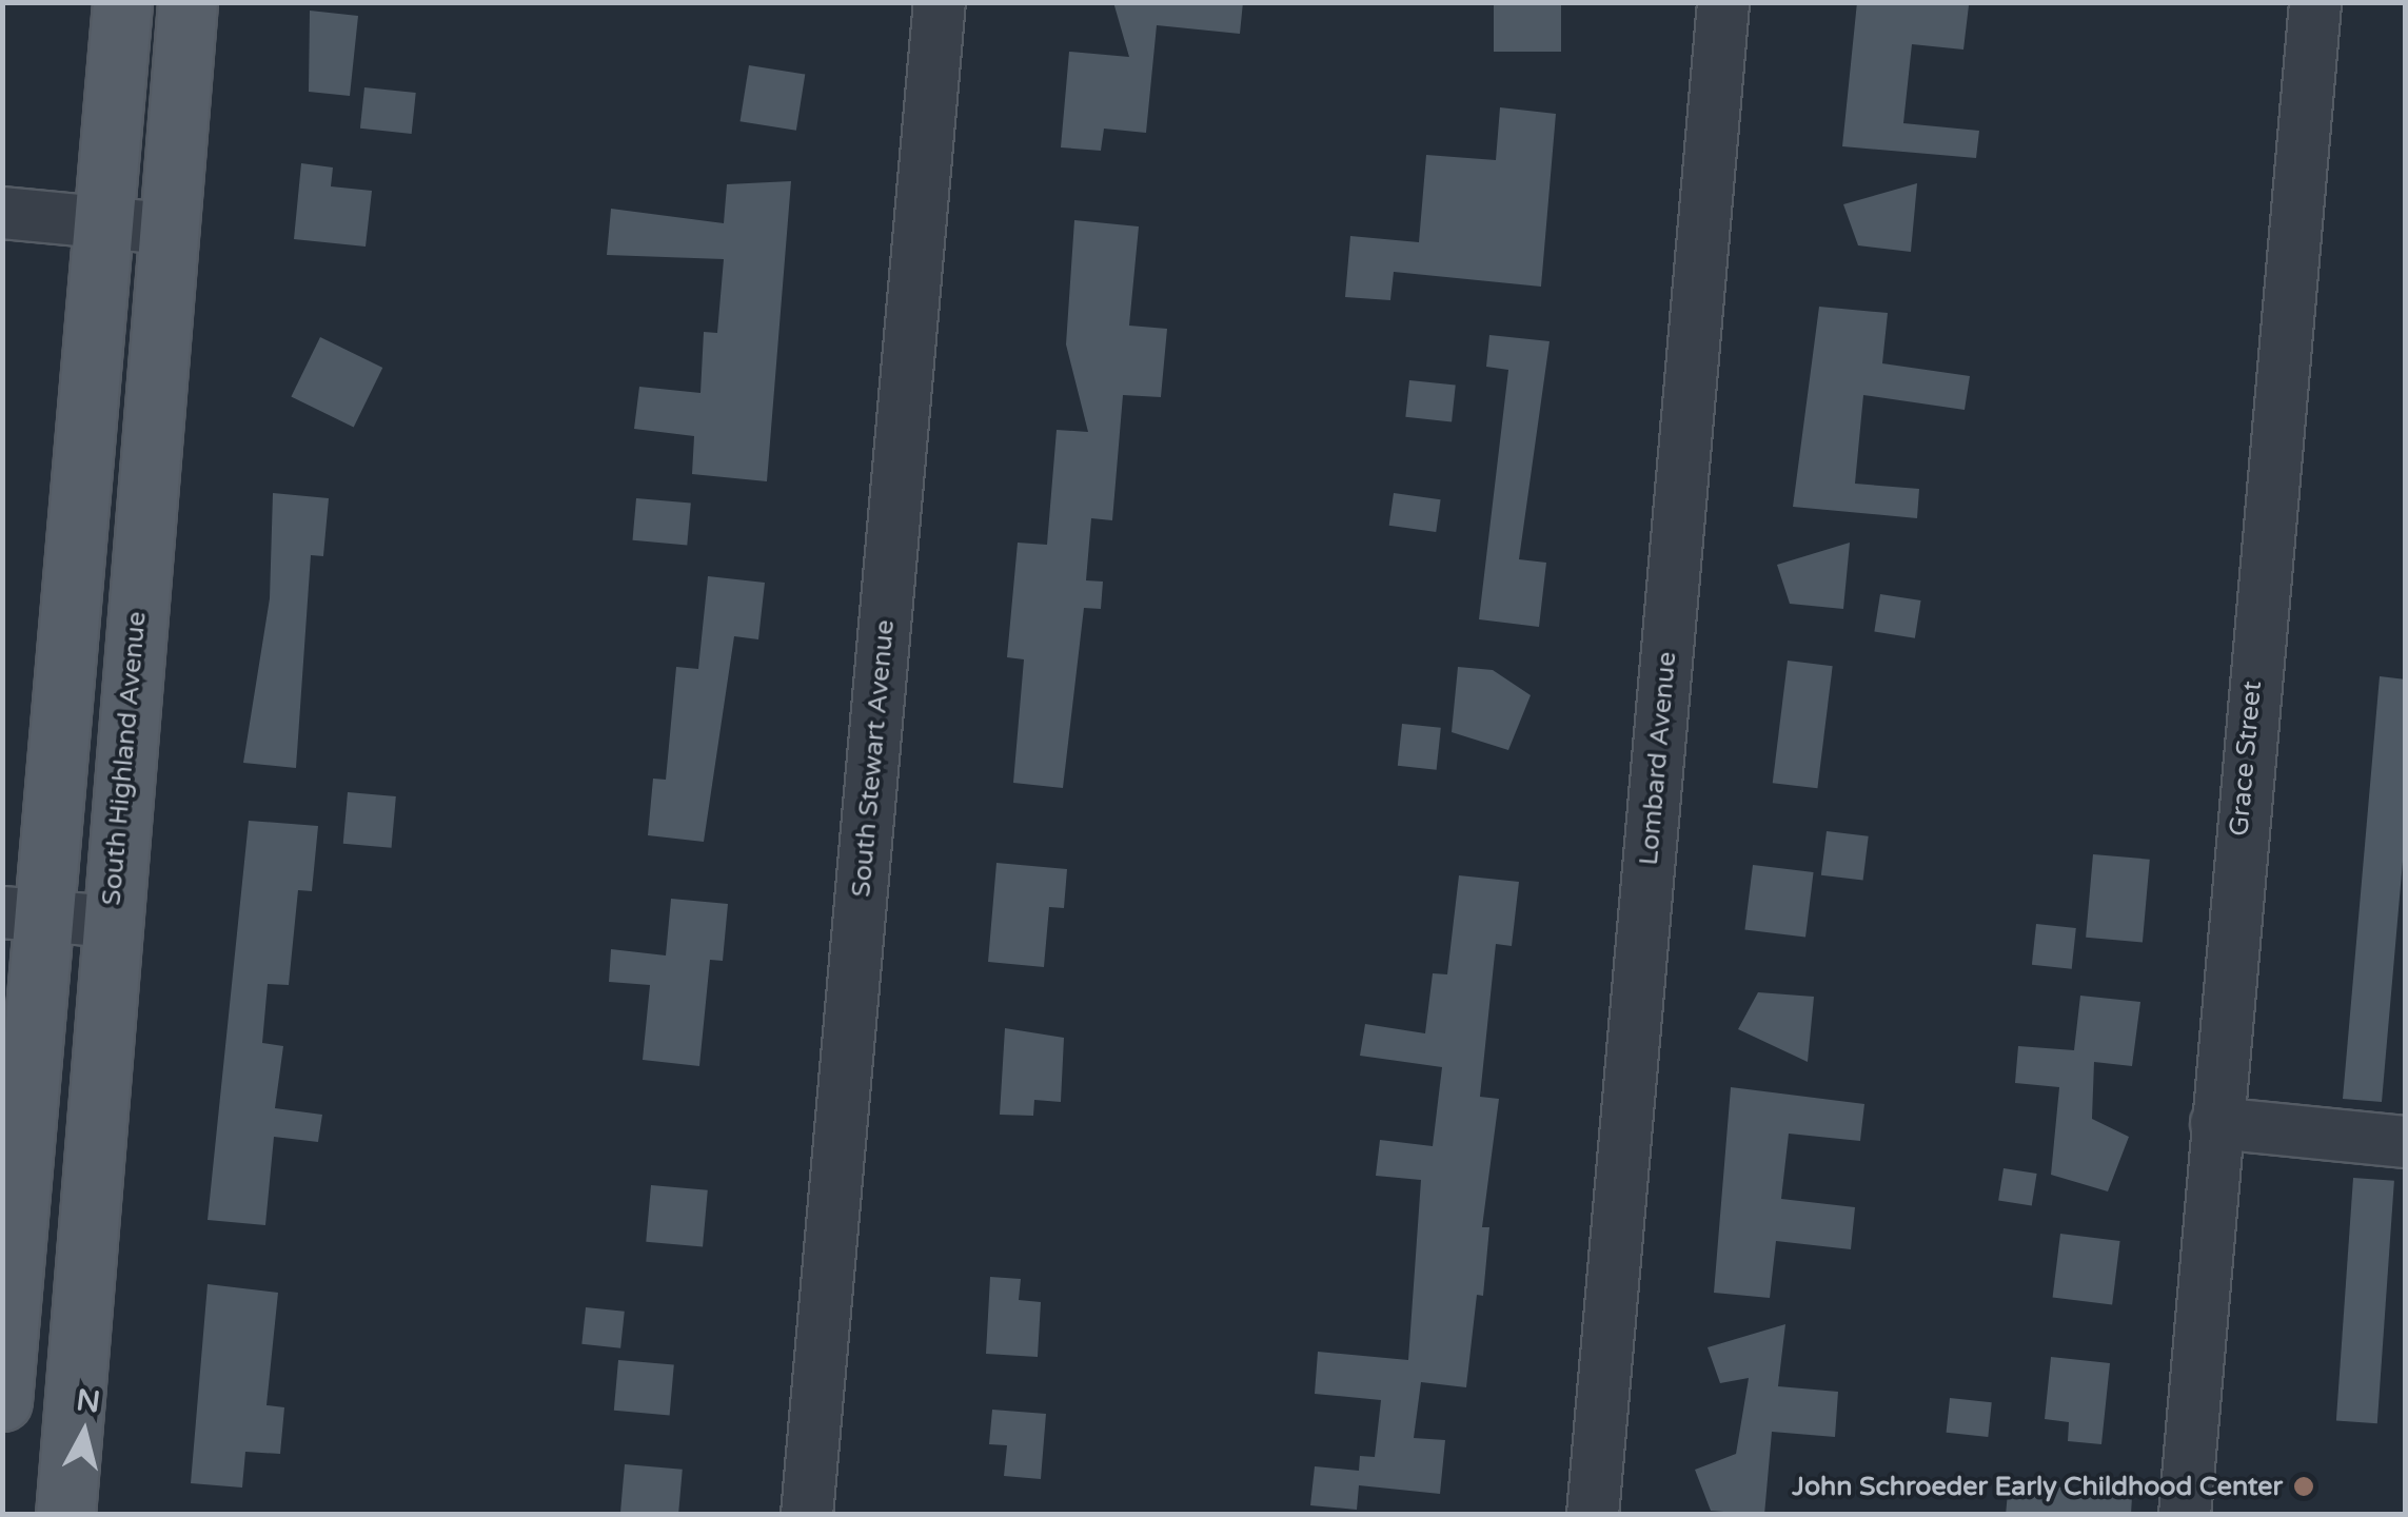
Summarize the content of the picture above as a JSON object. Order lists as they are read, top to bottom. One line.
{"streets":{"main road":["South Highland Avenue"],"street":["South Stewart Avenue","Lombard Avenue","Grace Street"]},"places":["John Schroeder Early Childhood Center"],"north":"top"}
